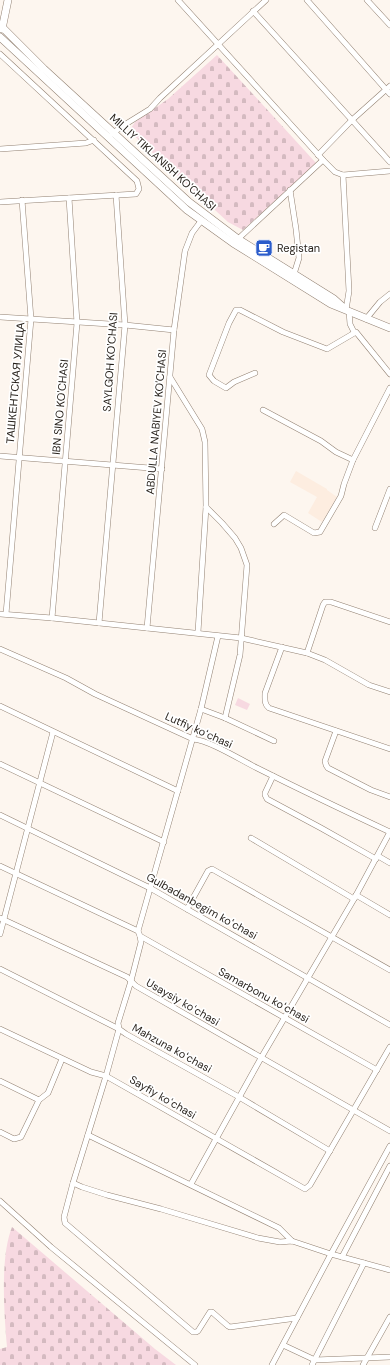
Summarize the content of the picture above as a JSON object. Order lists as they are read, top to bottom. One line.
{"streets":{"main road":["MILLIY TIKLANISH KO'CHASI"],"street":["SAYLGOH KO'CHASI","ТАШКЕНТСКАЯ УЛИЦА","IBN SINO KO'CHASI","ABDULLA NABIYEV KO'CHASI","Lutfiy koʻchasi","Gulbadanbegim koʻchasi","Samarbonu koʻchasi","Usaysiy koʻchasi","Mahzuna koʻchasi","Sayfiy koʻchasi"]},"crossings":[["MILLIY TIKLANISH KO'CHASI","ABDULLA NABIYEV KO'CHASI"],["Mahzuna koʻchasi","Sayfiy koʻchasi"]],"places":{"cafe":["Registan"]}}
